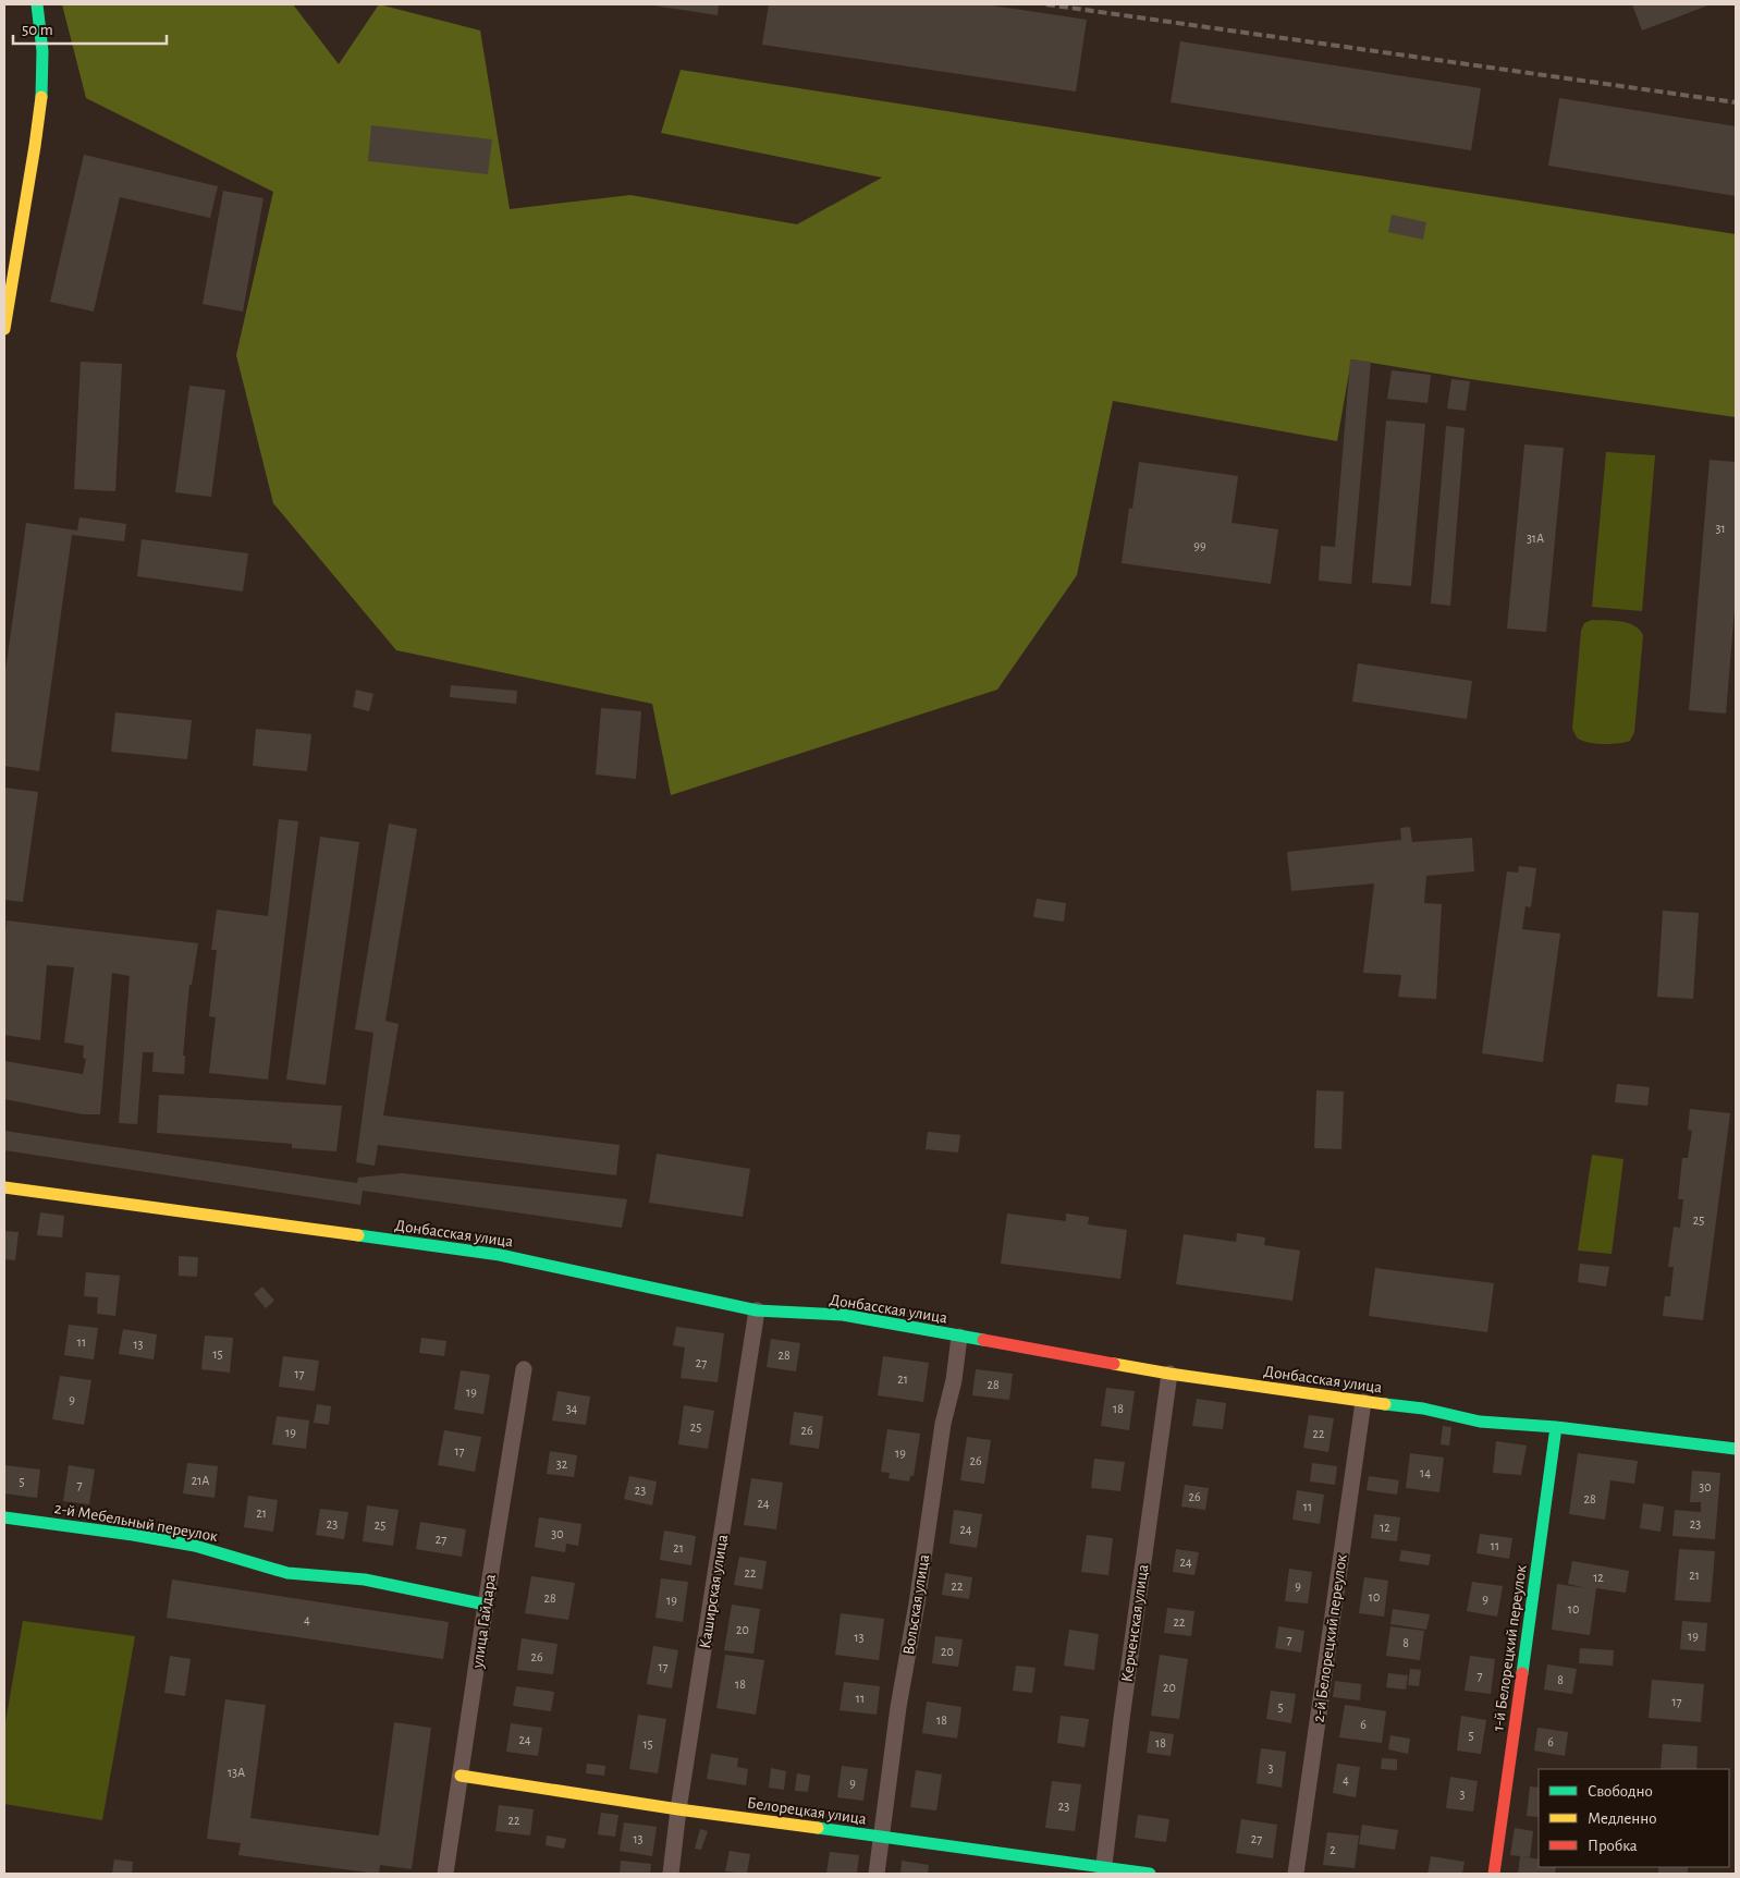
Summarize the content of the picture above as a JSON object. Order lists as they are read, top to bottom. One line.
{"streets":{"street":["Донбасская улица","2-й Мебельный переулок","Каширская улица","Вольская улица","улица Гайдара","Керченская улица","2-й Белорецкий переулок","1-й Белорецкий переулок","Белорецкая улица"]},"crossings":[["Донбасская улица","Каширская улица"],["Донбасская улица","Вольская улица"],["Донбасская улица","Керченская улица"],["Донбасская улица","2-й Белорецкий переулок"],["Донбасская улица","1-й Белорецкий переулок"],["2-й Мебельный переулок","улица Гайдара"],["Каширская улица","Белорецкая улица"],["Вольская улица","Белорецкая улица"],["улица Гайдара","Белорецкая улица"],["Керченская улица","Белорецкая улица"]],"house_numbers":["31","31А","99","25","11","13","15","28","27","17","21","28","19","9","34","18","25","26","19","22","17","19","26","32","14","21А","5","7","30","23","26","28","24","11","21","23","23","25","12","24","30","27","11","21","24","22","21","12","22","9","10","28","9","19","10","4","22","20","19","13","7","8","20","26","17","7","8","18","20","11","17","5","18","6","5","24","6","18","15","3","13А","4","9","3","23","22","13","27","2"],"legend":["Свободно","Медленно","Пробка"],"scale_bar":"50 m"}
